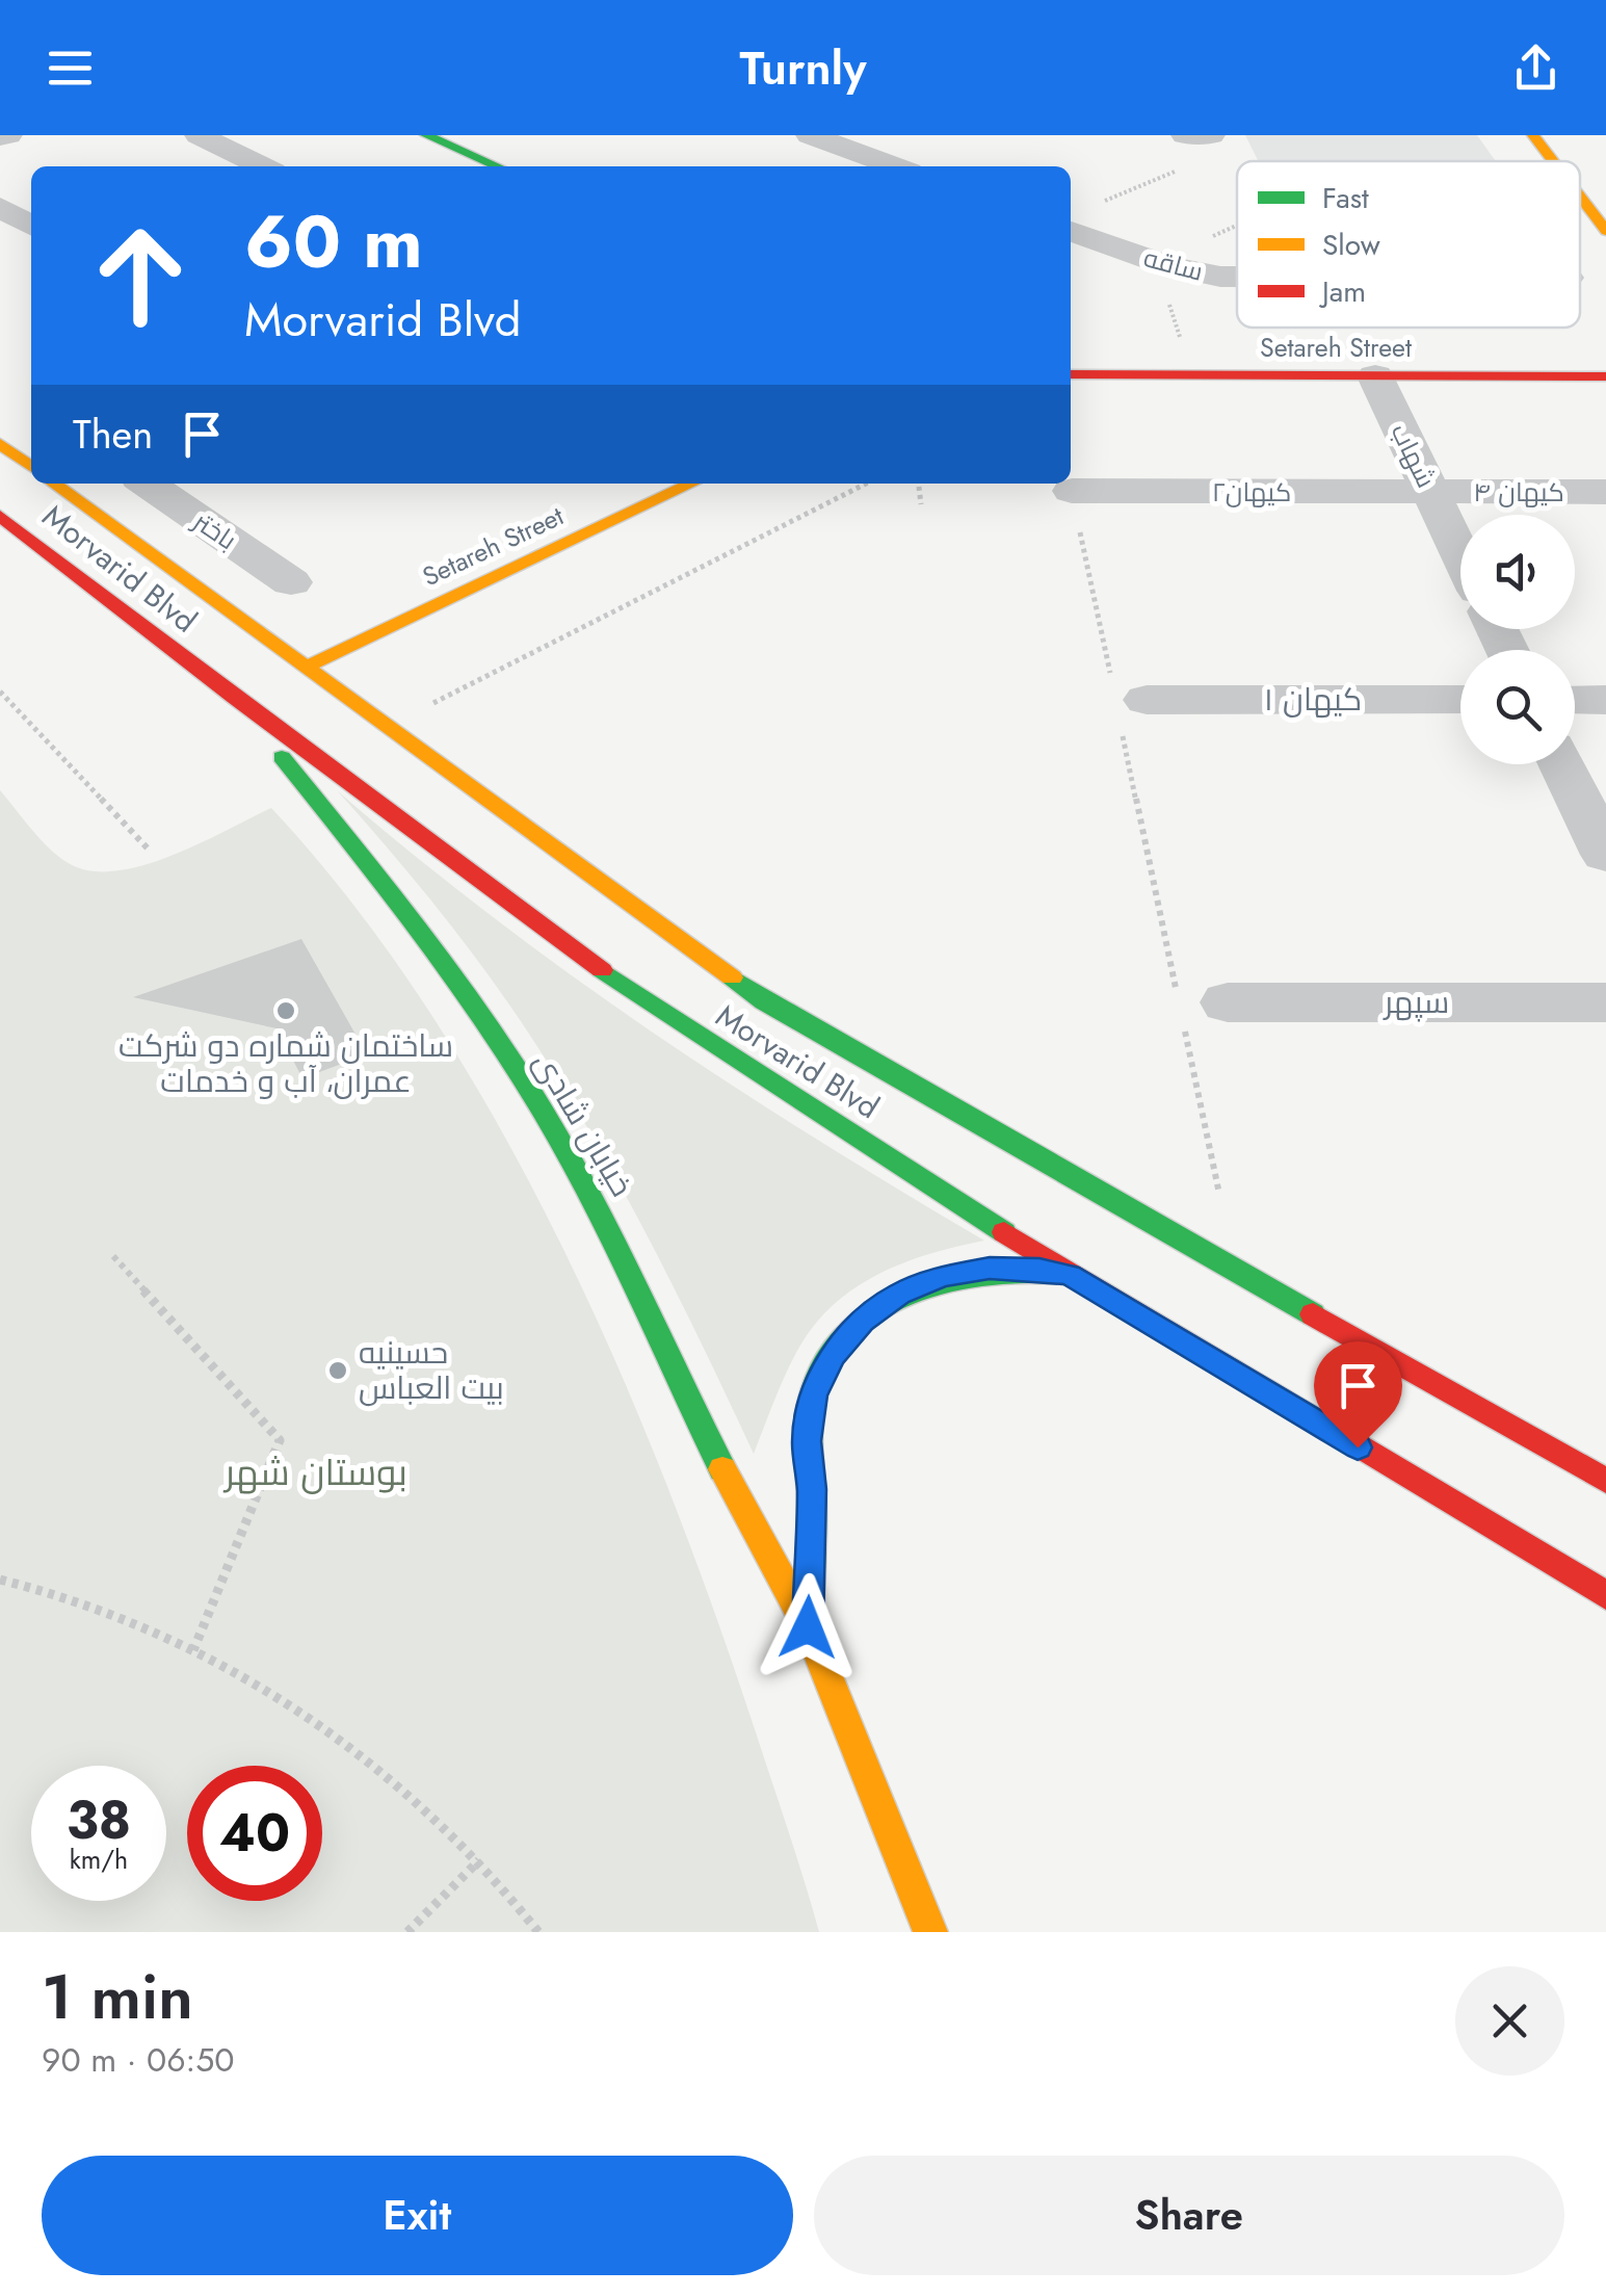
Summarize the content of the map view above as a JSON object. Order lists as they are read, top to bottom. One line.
{"streets":{"street":["ساقه","Setareh Street","شهاب","کیهان۲","کیهان ۴","باختر","Morvarid Blvd","کیهان ۱","سپهر","خیابان شادی"]},"crossings":[["Setareh Street","شهاب"],["Setareh Street","Morvarid Blvd"],["شهاب","کیهان۲"],["شهاب","کیهان ۴"],["کیهان۲","کیهان ۴"],["Morvarid Blvd","خیابان شادی"]],"parks":["بوستان شهر"],"places":["ساختمان شماره دو شرکت عمران، آب و خدمات","حسینیه بیت العباس"],"legend":["Fast","Slow","Jam"],"page":{"header":"Turnly","turn":["60 m","Morvarid Blvd"],"then":"Then","speed":"38 km/h","limit":"40","heading":["1 min","90 m · 06:50"],"buttons":["Exit","Share"]}}
